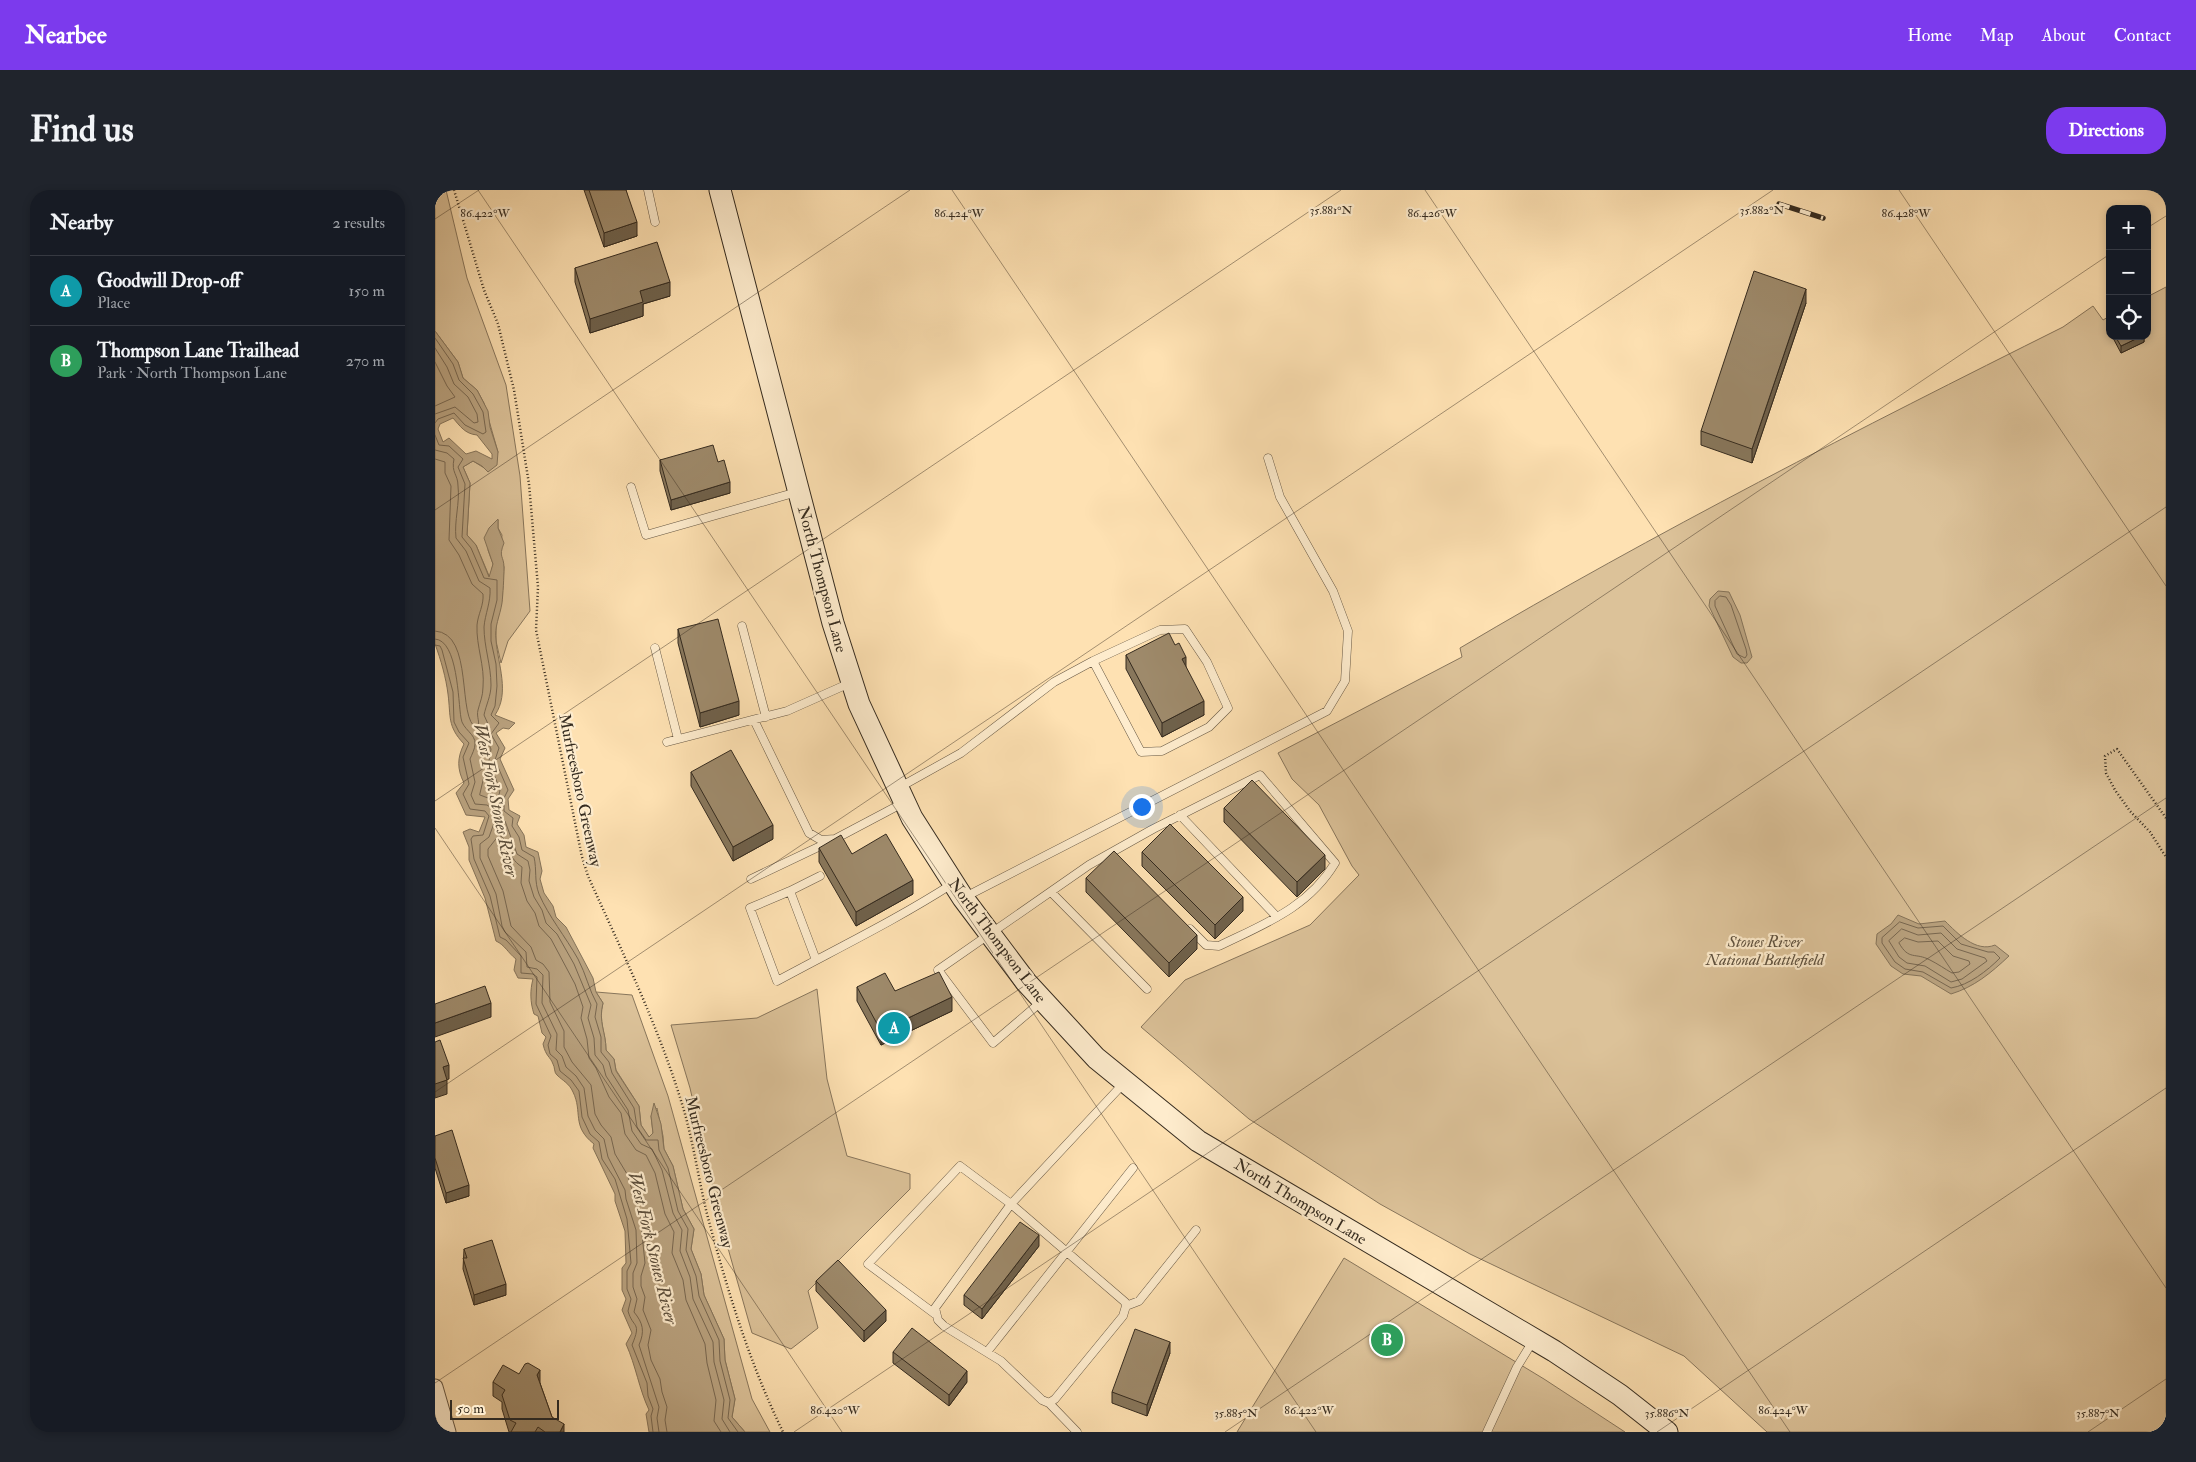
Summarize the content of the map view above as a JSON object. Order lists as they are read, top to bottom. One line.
{"streets":{"main road":["North Thompson Lane"],"path":["Murfreesboro Greenway"]},"water":["West Fork Stones River"],"parks":["Stones River National Battlefield"],"scale_bar":"50 m","page":{"header":"Nearbee","nav":["Home","Map","About","Contact"],"buttons":"Directions","title":"Find us","heading":["Nearby","2 results"],"map_buttons":["+","−"],"list":[{"mark":"A","name":"Goodwill Drop-off","note":"Place","value":"150 m"},{"mark":"B","name":"Thompson Lane Trailhead","note":"Park · North Thompson Lane","value":"270 m"}],"pins":["A","B"],"scale":"50 m"},"coordinates":["35.881°N","35.882°N","86.422°W","86.424°W","86.426°W","86.428°W","86.420°W","35.885°N","35.886°N","35.887°N"]}
